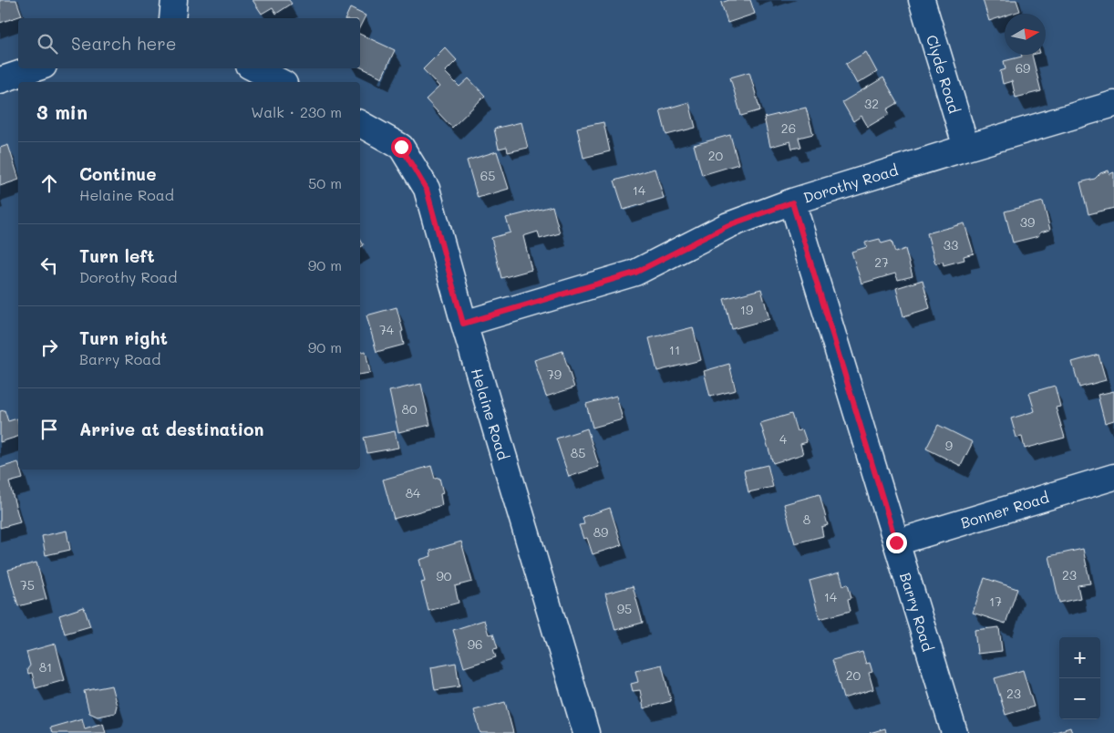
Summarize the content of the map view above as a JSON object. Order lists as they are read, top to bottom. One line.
{"streets":{"street":["Clyde Road","Dorothy Road","Helaine Road","Bonner Road","Barry Road"]},"crossings":[["Clyde Road","Dorothy Road"],["Dorothy Road","Helaine Road"],["Dorothy Road","Barry Road"],["Bonner Road","Barry Road"]],"house_numbers":["69","32","26","20","65","14","39","33","27","19","74","11","79","80","4","9","85","84","8","89","23","90","75","14","17","95","96","81","20","23"],"north":"right","page":{"search":"Search here","heading":["3 min","Walk · 230 m"],"list":[["Continue","Helaine Road","50 m"],["Turn left","Dorothy Road","90 m"],["Turn right","Barry Road","90 m"],"Arrive at destination"],"map_buttons":["+","−"]}}
